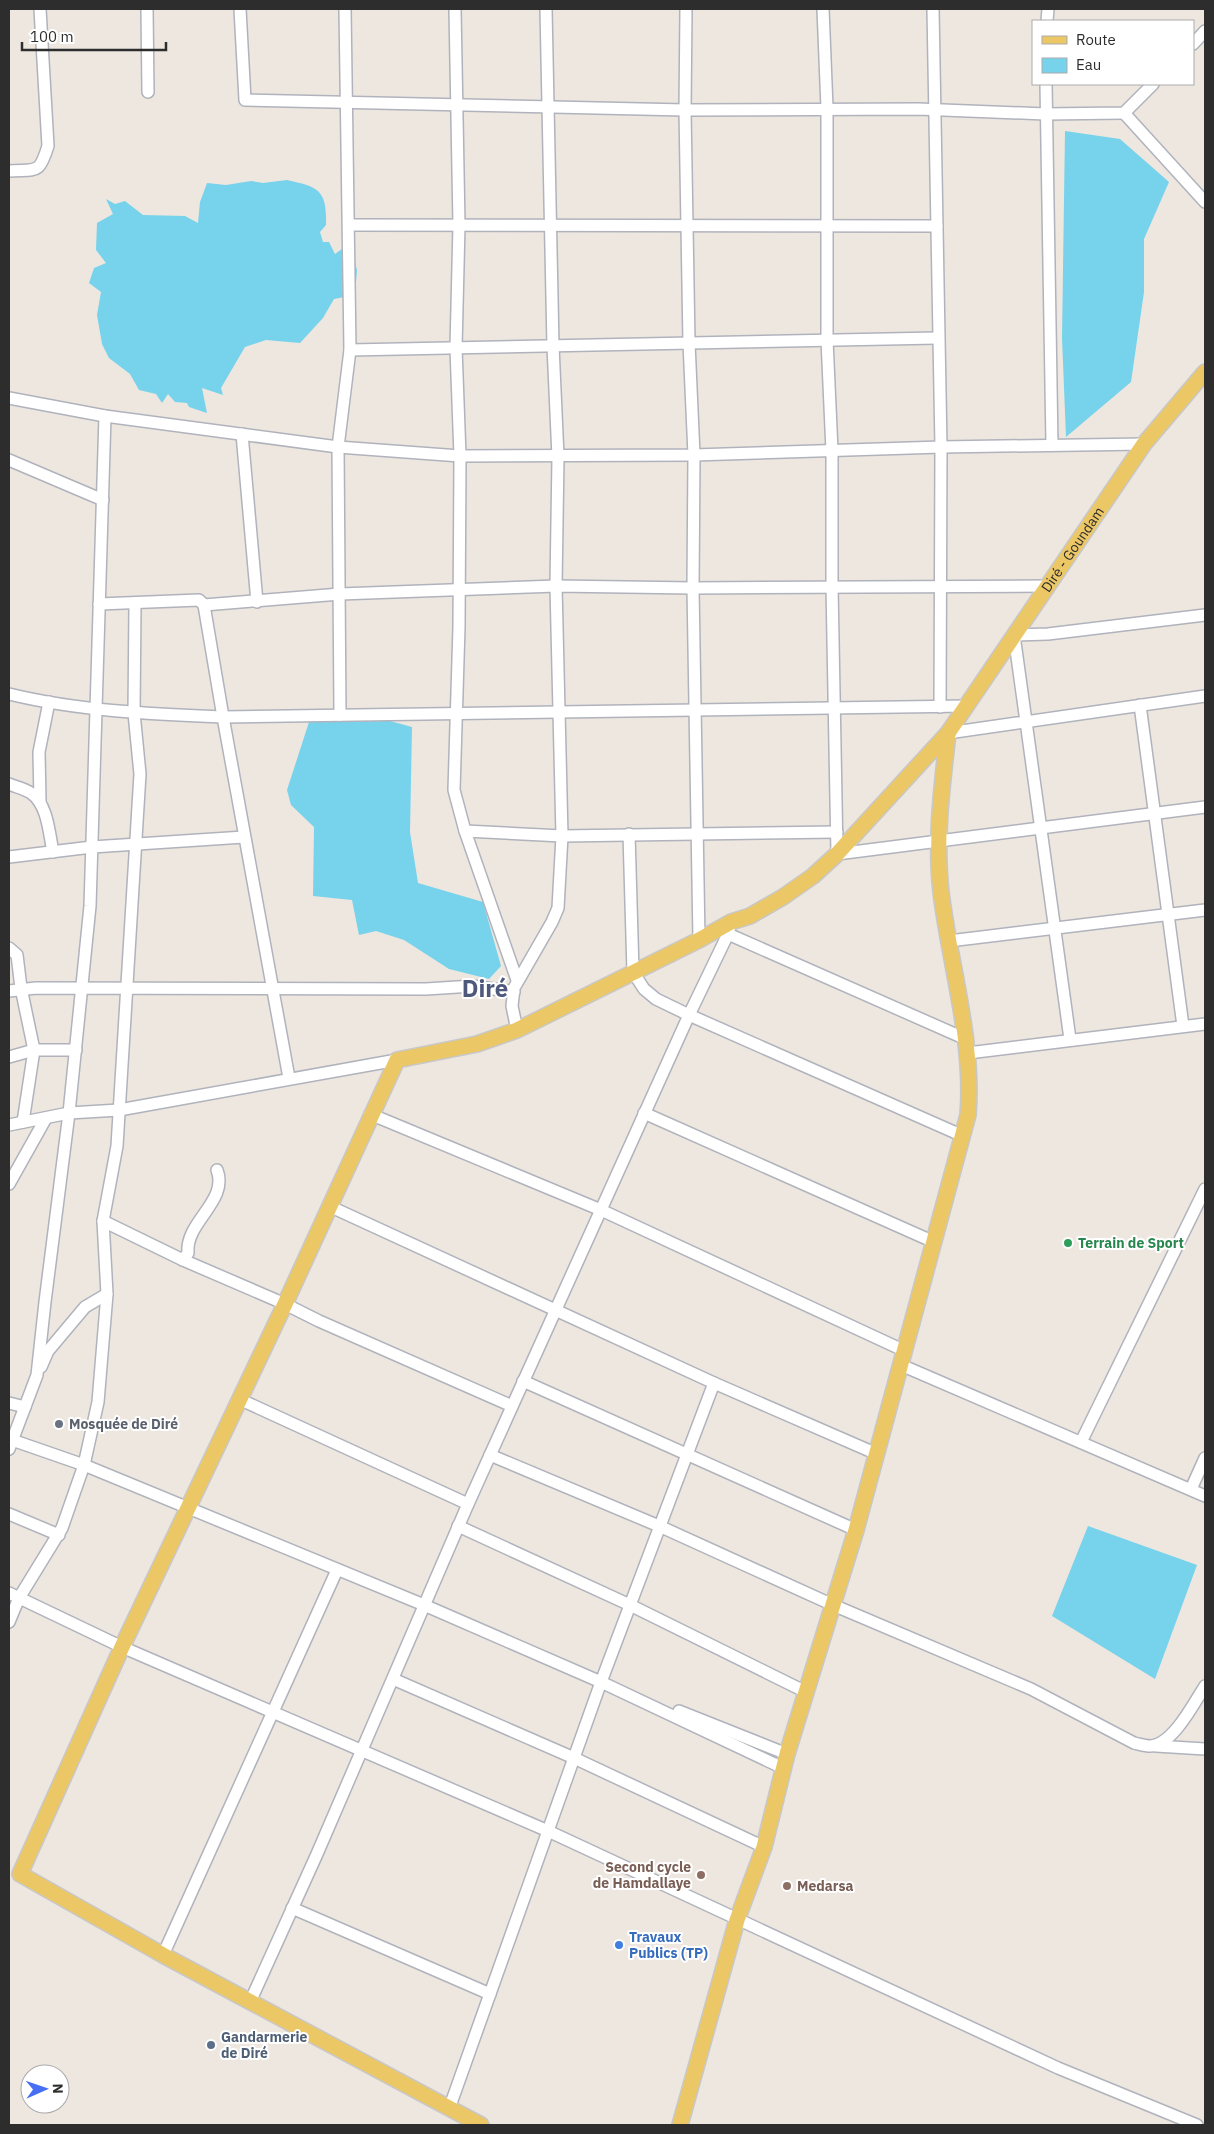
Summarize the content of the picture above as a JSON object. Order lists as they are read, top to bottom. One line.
{"streets":{"main road":["Diré - Goundam"]},"districts":["Diré"],"places":["Terrain de Sport","Mosquée de Diré","Second cycle de Hamdallaye","Medarsa","Travaux Publics (TP)","Gandarmerie de Diré"],"legend":["Route","Eau"],"scale_bar":"100 m","north":"right"}
